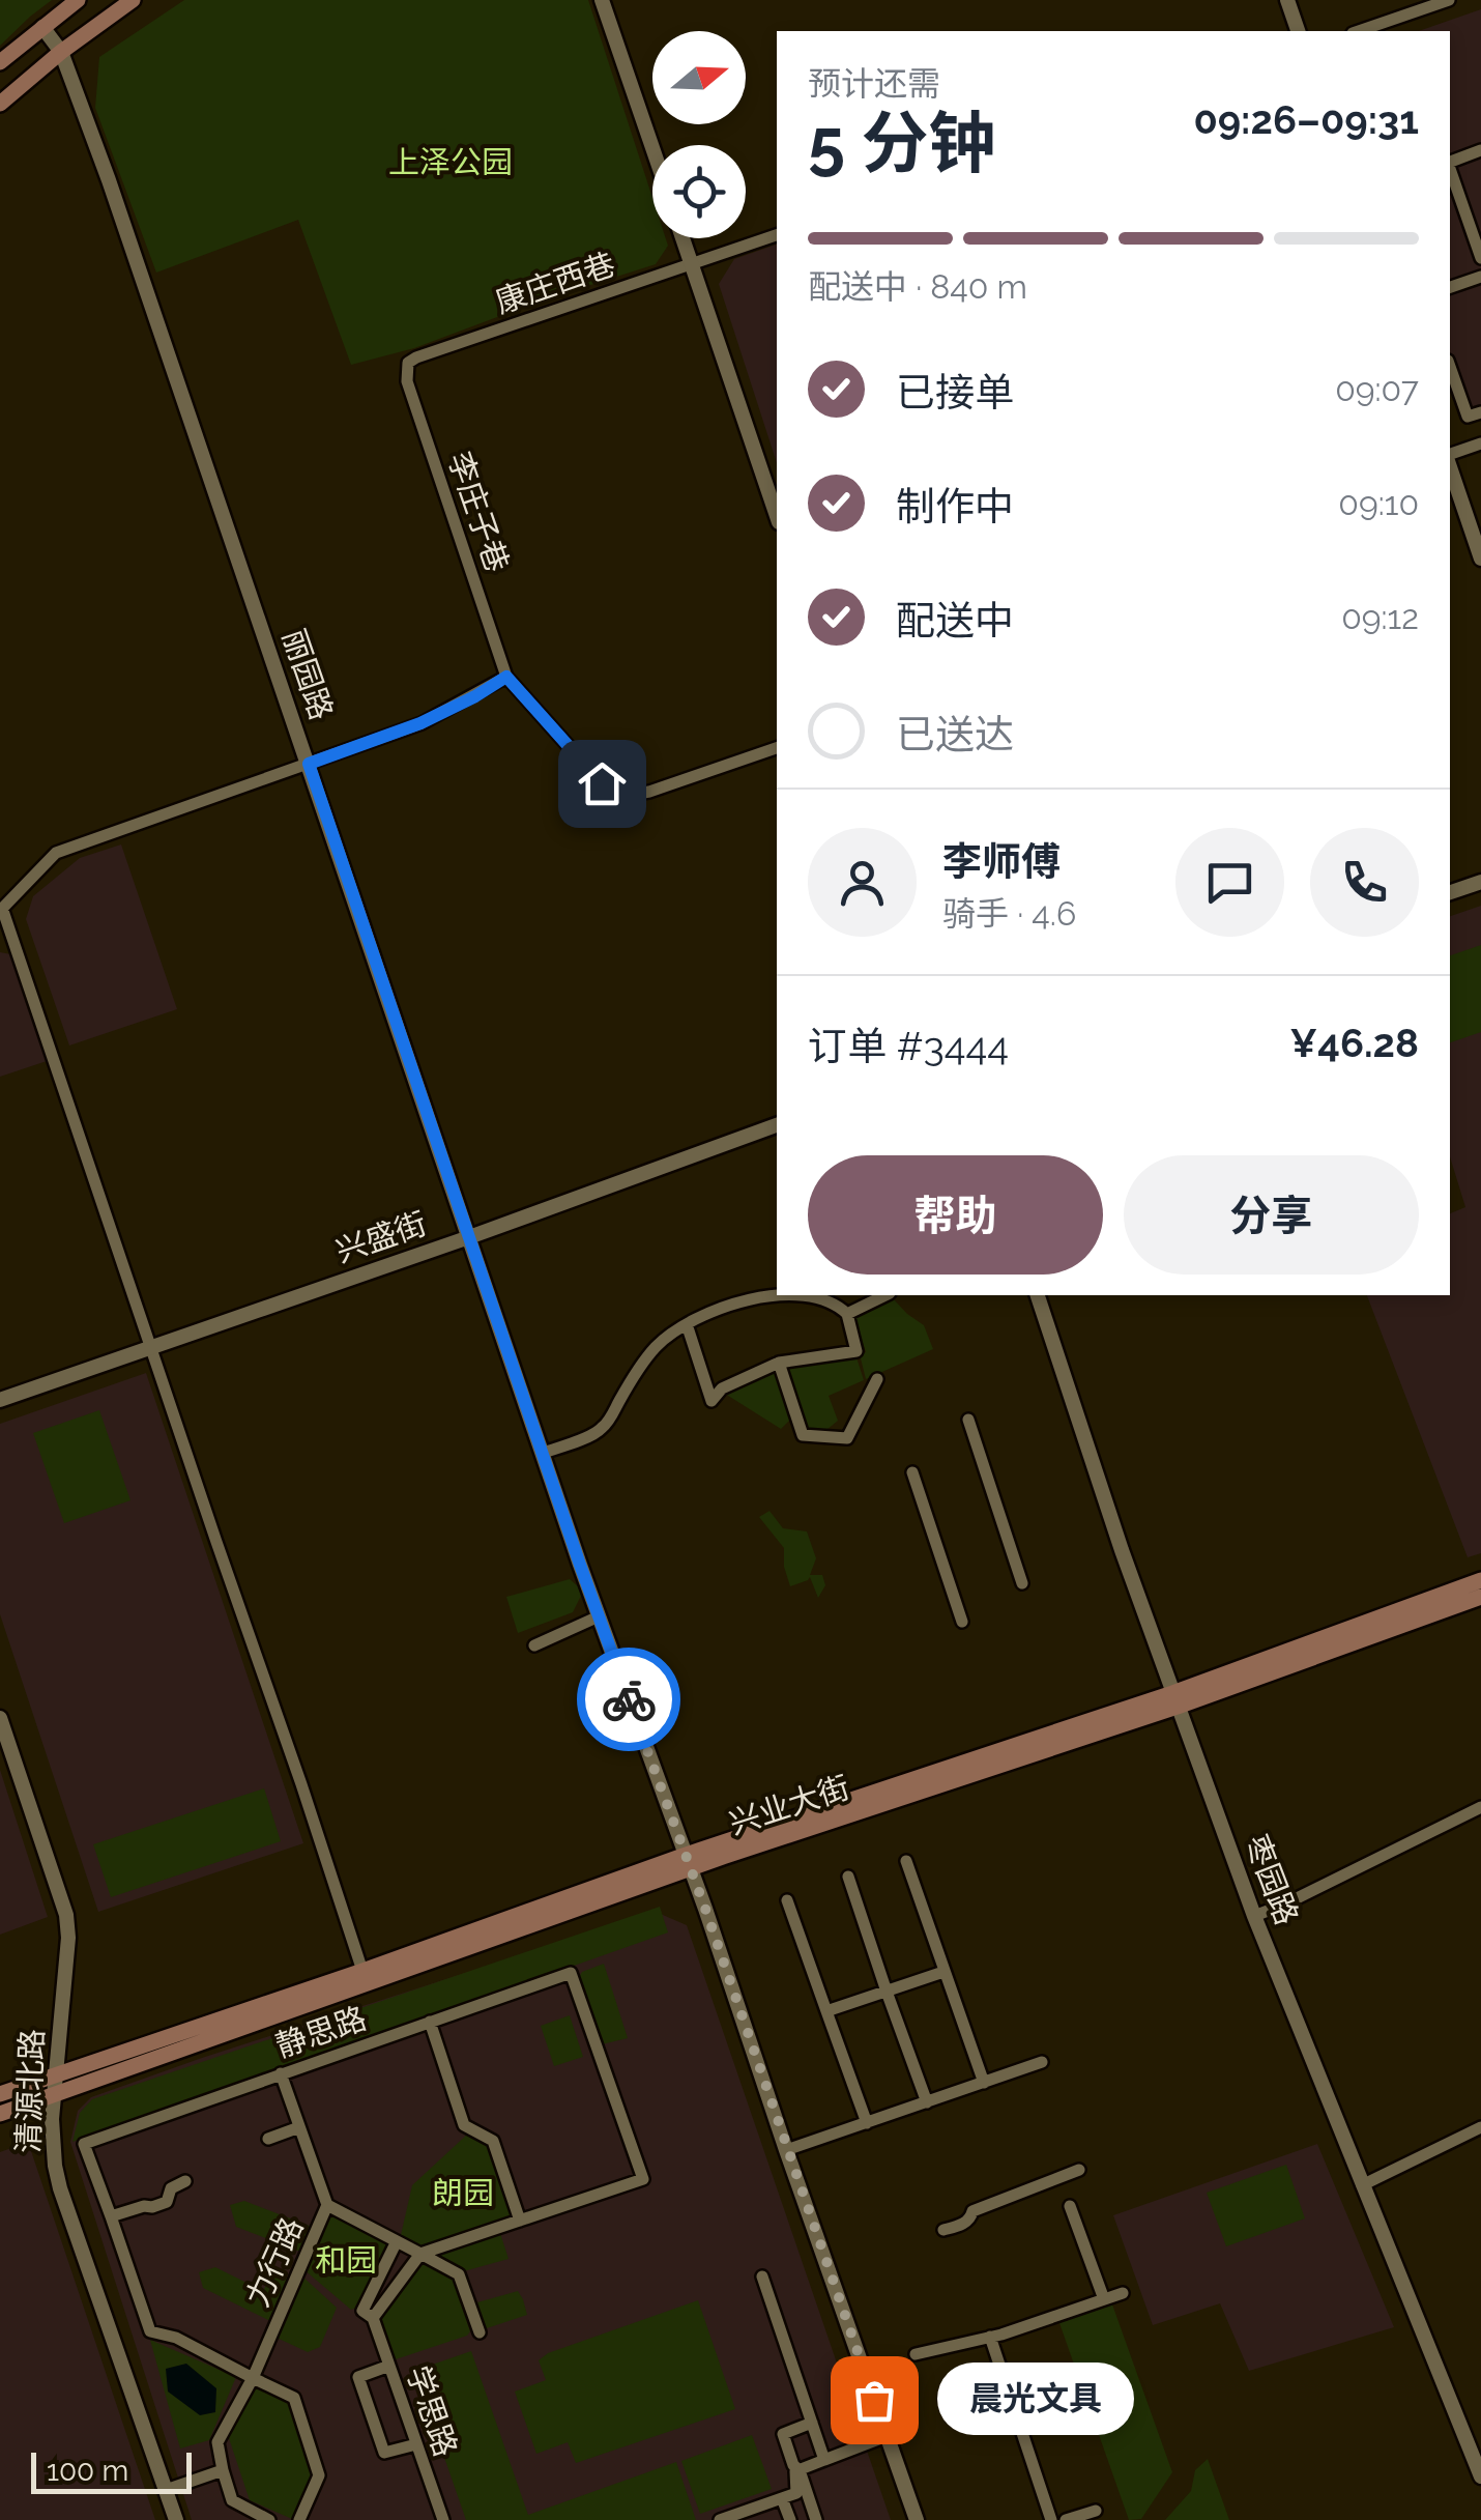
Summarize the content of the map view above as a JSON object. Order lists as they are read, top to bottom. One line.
{"streets":{"main road":["兴业大街"],"street":["康庄西巷","李庄子巷","丽园路","兴盛街","枣园路","静思路","清源北路","力行路","学思路"]},"crossings":[["康庄西巷","李庄子巷"],["丽园路","兴盛街"],["丽园路","兴业大街"],["兴业大街","枣园路"],["兴业大街","清源北路"]],"parks":["上泽公园","朗园","和园"],"places":["晨光文具"],"scale_bar":"100 m","north":"right","page":{"heading":["5 分钟","预计还需","09:26–09:31"],"panel":["李师傅","骑手 · 4.6","订单 #3444","¥46.28"],"bar":"配送中 · 840 m","list":[["已接单","09:07"],["制作中","09:10"],["配送中","09:12"],"已送达"],"buttons":["帮助","分享"],"bubble":"晨光文具","scale":"100 m"}}
